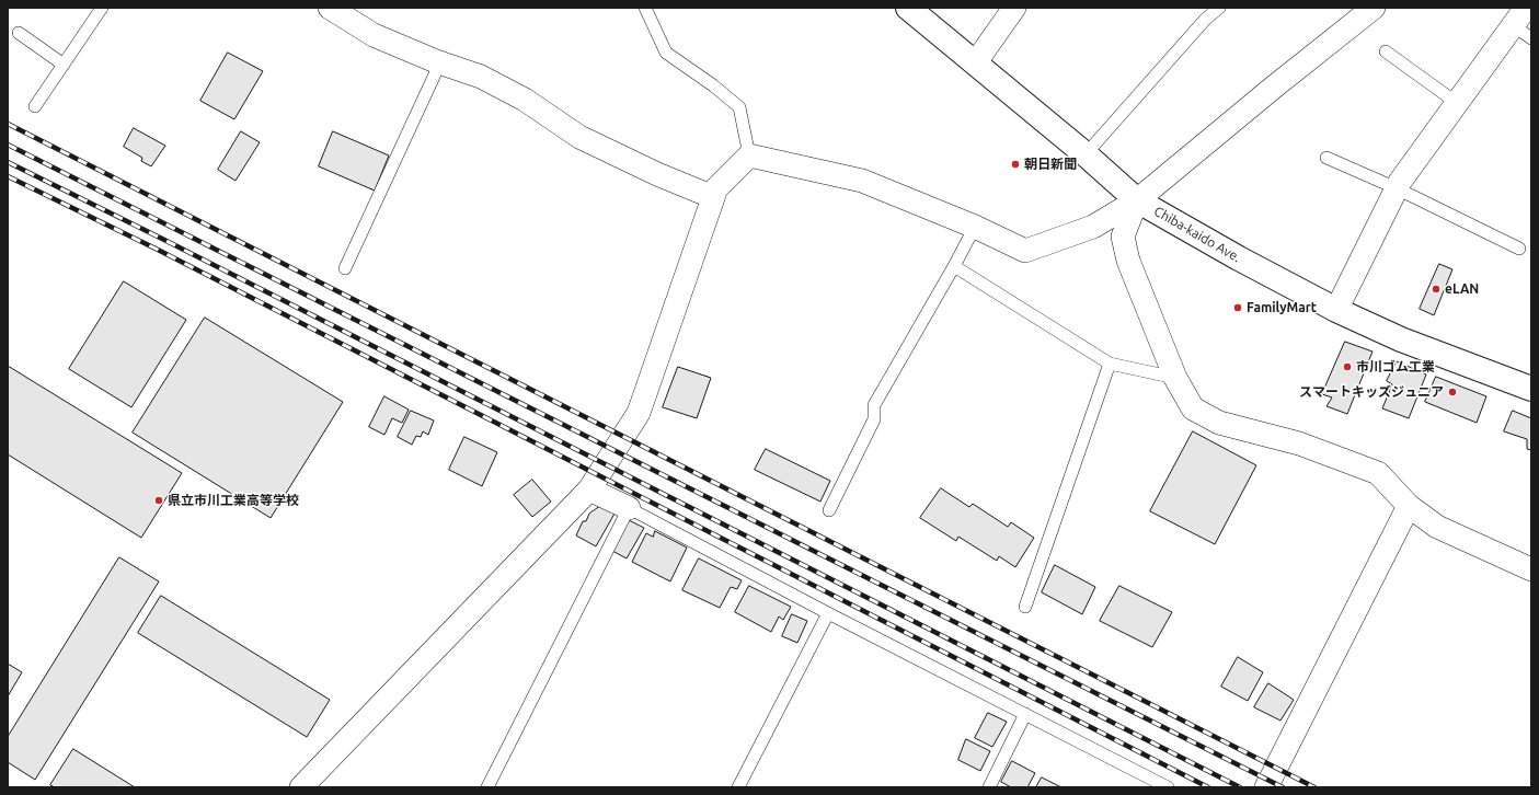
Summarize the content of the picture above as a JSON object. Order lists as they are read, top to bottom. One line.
{"streets":{"highway":["Chiba-kaido Ave."]},"places":["朝日新聞","eLAN","FamilyMart","市川ゴム工業","スマートキッズジュニア","県立市川工業高等学校"]}
